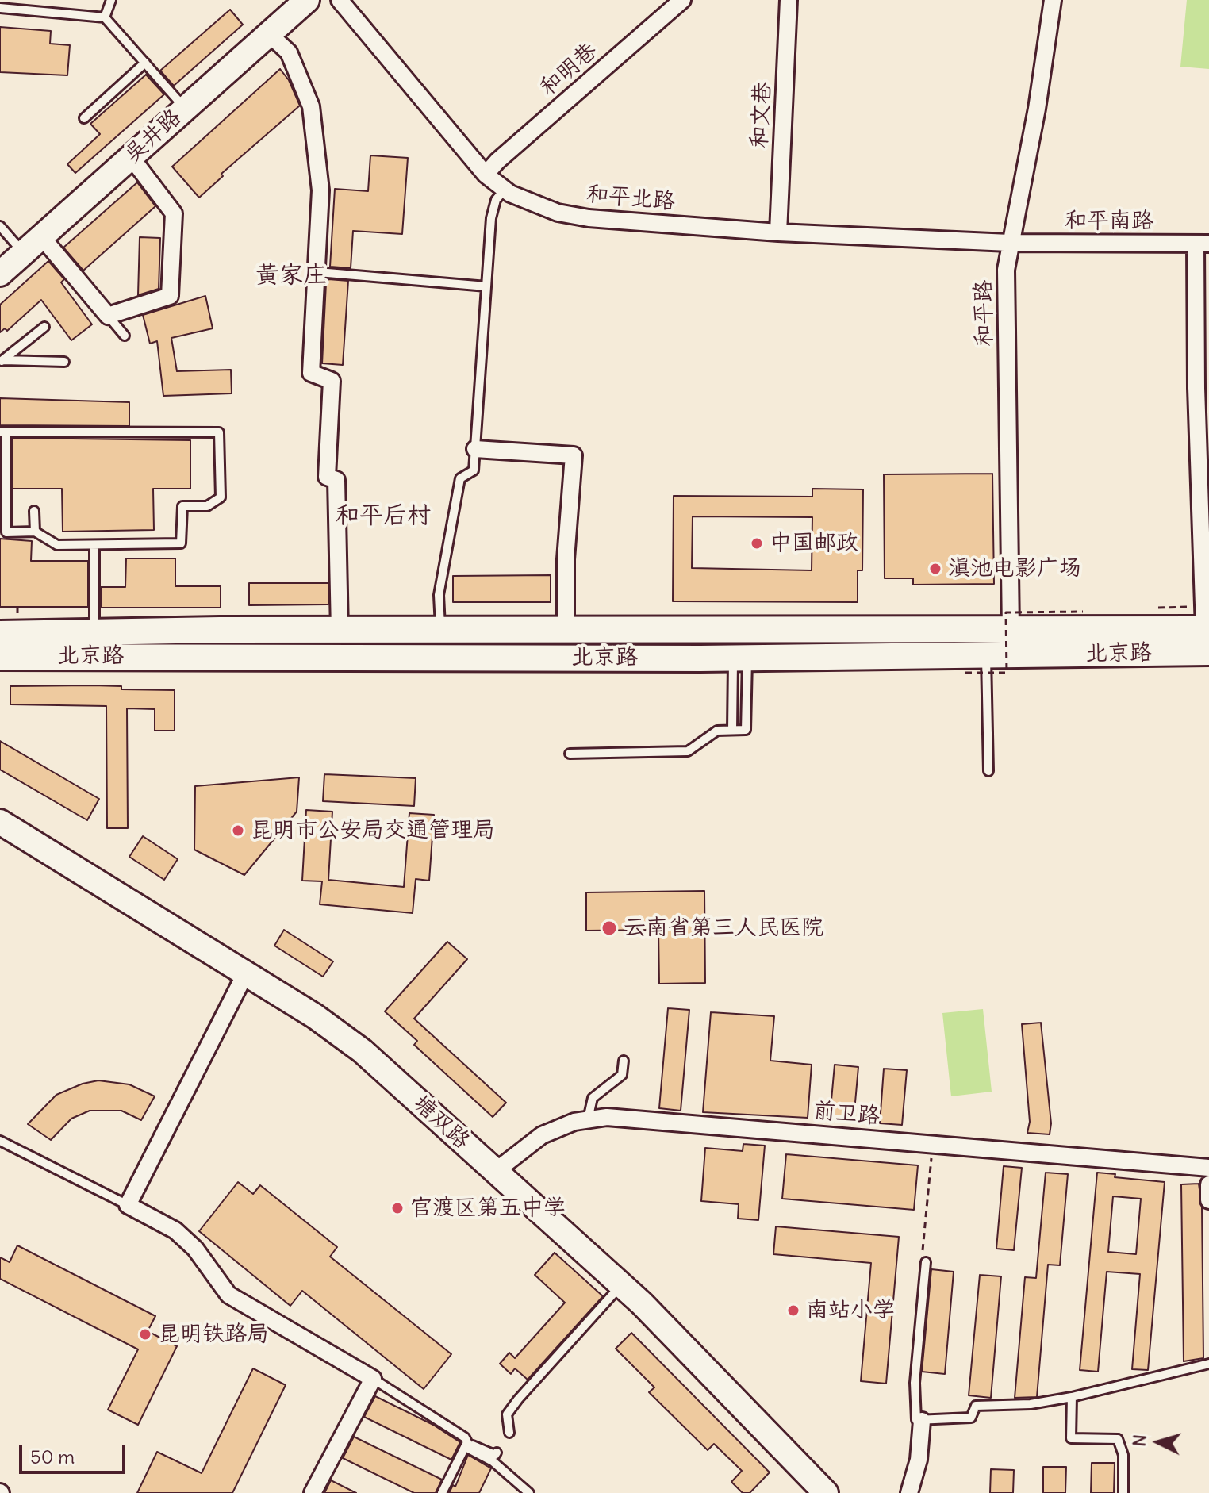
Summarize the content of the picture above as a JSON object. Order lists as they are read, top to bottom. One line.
{"streets":{"main road":["北京路"],"street":["和明巷","和文巷","吴井路","和平北路","和平南路","和平路","前卫路","塘双路"]},"crossings":[["和明巷","和平北路"],["和文巷","和平北路"],["和平北路","和平南路"],["和平北路","和平路"],["和平南路","和平路"],["和平路","北京路"],["前卫路","塘双路"]],"districts":["黄家庄","和平后村"],"places":["中国邮政","滇池电影广场","昆明市公安局交通管理局","云南省第三人民医院","官渡区第五中学","南站小学","昆明铁路局"],"scale_bar":"50 m","north":"left"}
